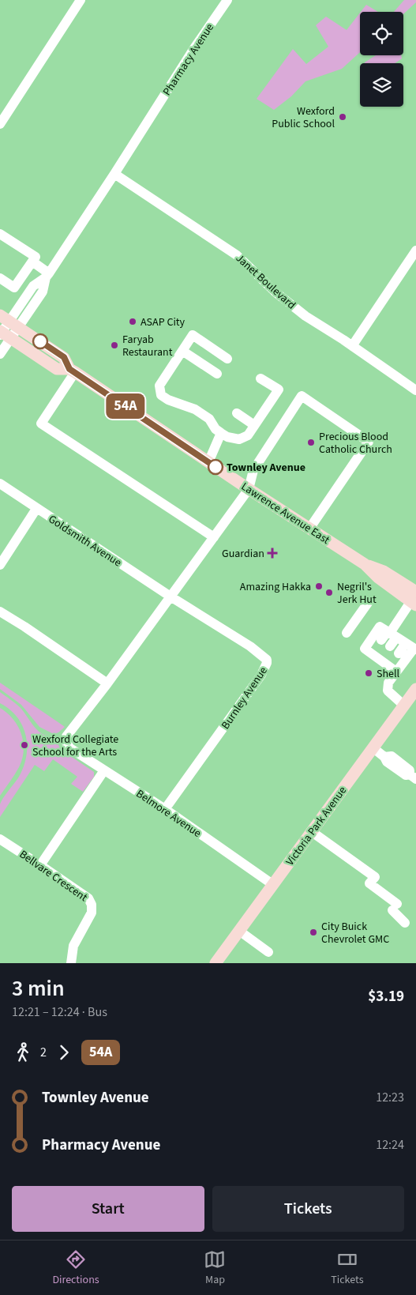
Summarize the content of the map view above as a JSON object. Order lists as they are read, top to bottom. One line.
{"streets":{"main road":["Lawrence Avenue East","Victoria Park Avenue"],"street":["Pharmacy Avenue","Janet Boulevard","Goldsmith Avenue","Burnley Avenue","Belmore Avenue","Bellvare Crescent"]},"crossings":[["Pharmacy Avenue","Janet Boulevard"],["Pharmacy Avenue","Lawrence Avenue East"],["Goldsmith Avenue","Burnley Avenue"],["Burnley Avenue","Belmore Avenue"],["Belmore Avenue","Victoria Park Avenue"]],"places":{"other":["Wexford Public School","ASAP City","Faryab Restaurant","Precious Blood Catholic Church","Townley Avenue","Amazing Hakka","Negril's Jerk Hut","Shell","Wexford Collegiate School for the Arts","City Buick Chevrolet GMC"],"health":["Guardian"]},"lines":["bus line 54A"],"page":{"on_map":"54A","heading":["3 min","12:21 – 12:24 · Bus","$3.19"],"legs":["2","54A"],"list":[{"name":"Townley Avenue","value":"12:23"},{"name":"Pharmacy Avenue","value":"12:24"}],"buttons":["Start","Tickets"],"tabs":["Directions","Map","Tickets"]}}
